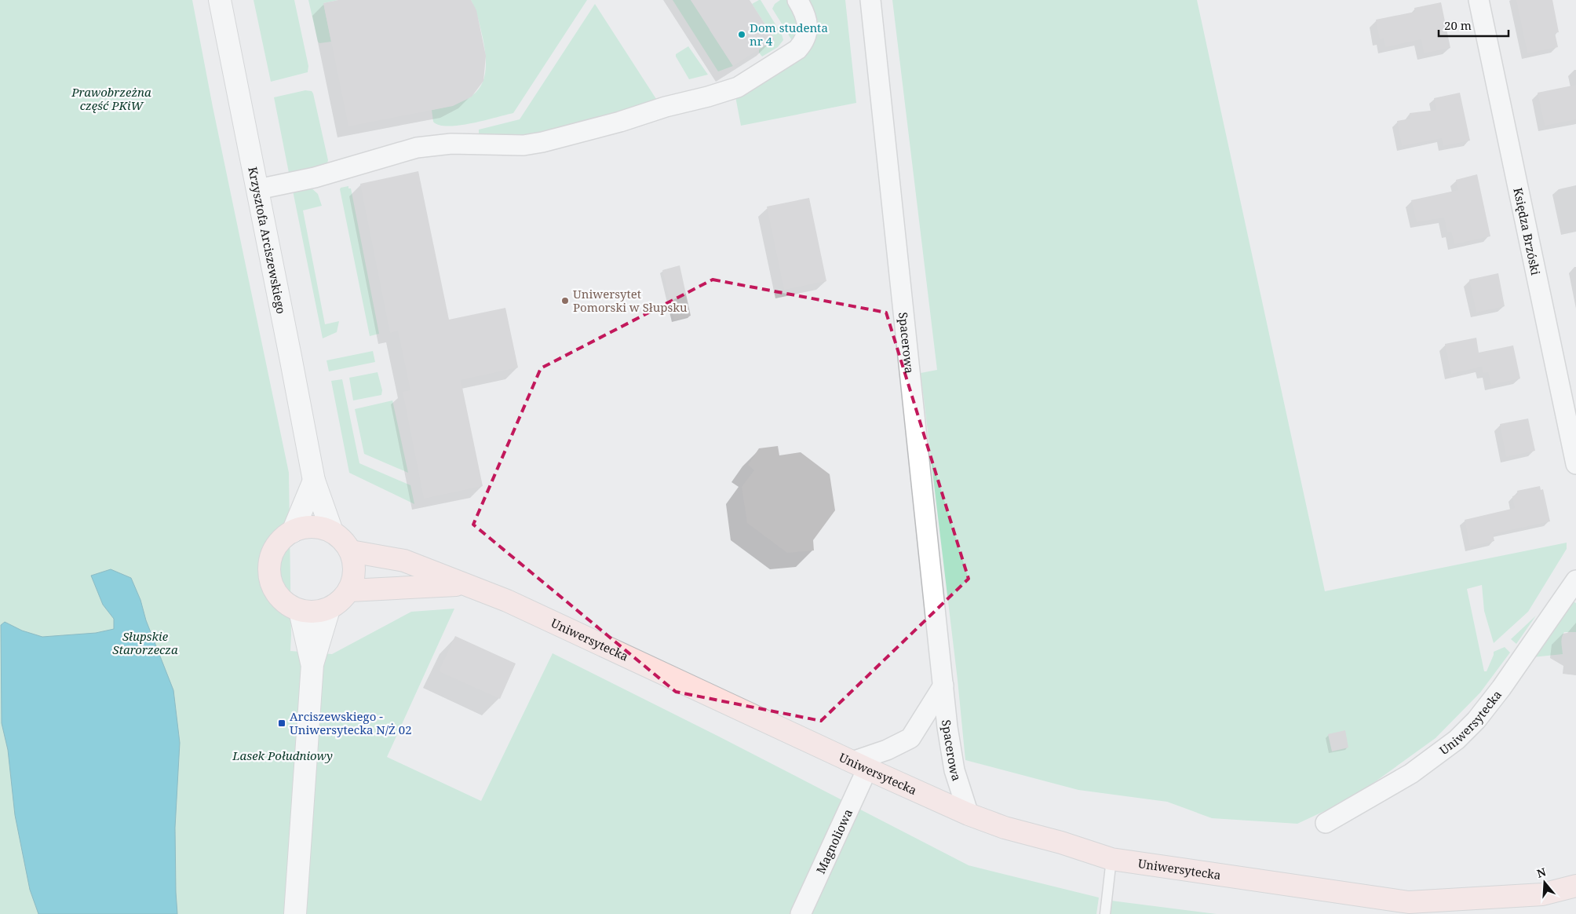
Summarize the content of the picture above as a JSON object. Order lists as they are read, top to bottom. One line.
{"streets":{"main road":["Uniwersytecka"],"street":["Księdza Brzóski","Krzysztofa Arciszewskiego","Spacerowa","Magnoliowa"]},"crossings":[["Krzysztofa Arciszewskiego","Uniwersytecka"],["Spacerowa","Uniwersytecka"],["Spacerowa","Magnoliowa"],["Uniwersytecka","Magnoliowa"]],"parks":["Prawobrzeżna część PKiW","Słupskie Starorzecza","Lasek Południowy"],"places":{"other":["Dom studenta nr 4","Uniwersytet Pomorski w Słupsku"],"transit":["Arciszewskiego - Uniwersytecka N/Ż 02"]},"scale_bar":"20 m","north":"top"}
